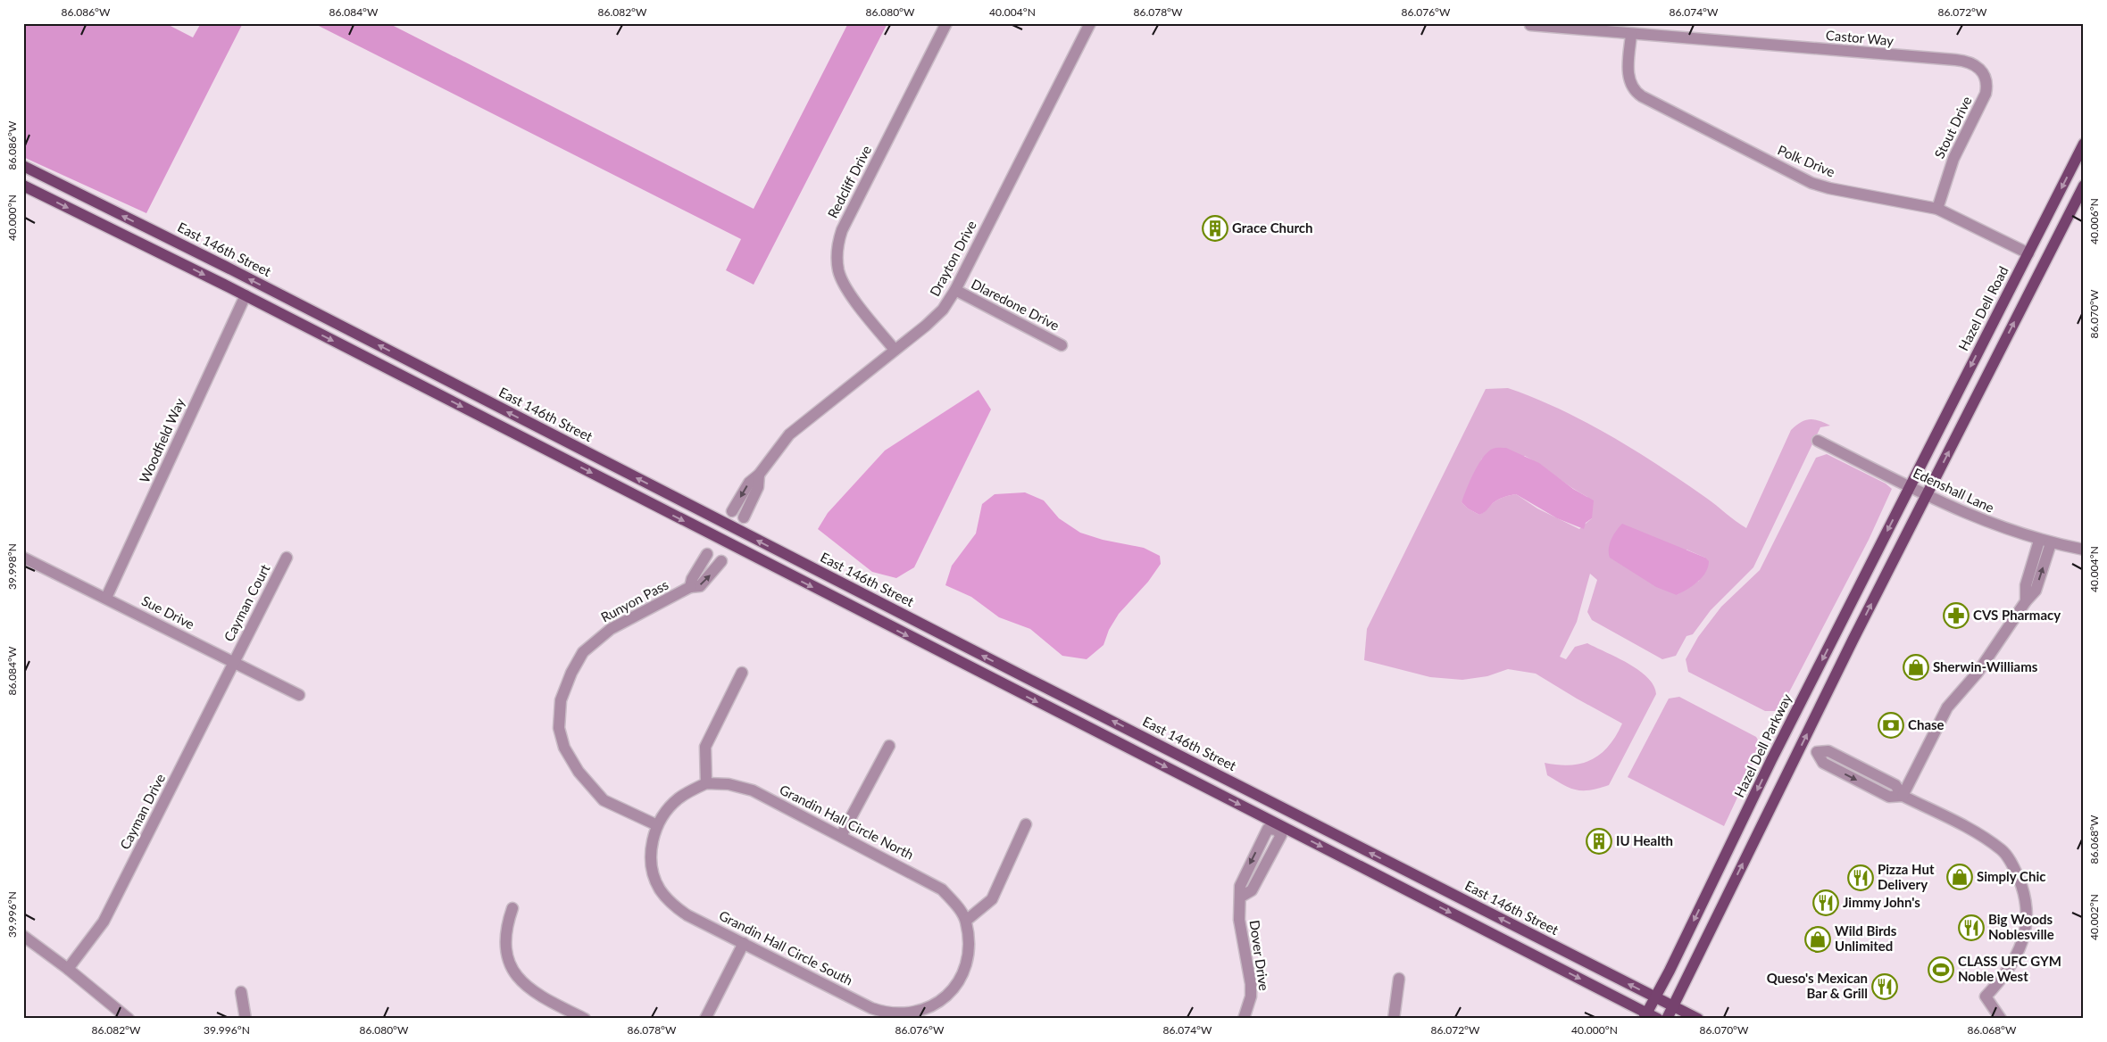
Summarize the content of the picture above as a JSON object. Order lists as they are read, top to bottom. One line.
{"streets":{"main road":["East 146th Street","Hazel Dell Road","Hazel Dell Parkway"],"street":["Castor Way","Stout Drive","Polk Drive","Redcliff Drive","Drayton Drive","Dlaredone Drive","Woodfield Way","Edenshall Lane","Runyon Pass","Cayman Court","Sue Drive","Cayman Drive","Grandin Hall Circle North","Grandin Hall Circle South","Dover Drive"]},"crossings":[["Castor Way","Stout Drive"],["Castor Way","Polk Drive"],["Stout Drive","Polk Drive"],["Polk Drive","Hazel Dell Road"],["Redcliff Drive","Drayton Drive"],["East 146th Street","Hazel Dell Parkway"],["East 146th Street","Dover Drive"],["Drayton Drive","Dlaredone Drive"],["Hazel Dell Road","Edenshall Lane"],["Hazel Dell Road","Hazel Dell Parkway"],["Woodfield Way","Sue Drive"],["Edenshall Lane","Hazel Dell Parkway"],["Runyon Pass","Grandin Hall Circle South"],["Cayman Court","Sue Drive"],["Cayman Court","Cayman Drive"],["Sue Drive","Cayman Drive"],["Grandin Hall Circle North","Grandin Hall Circle South"]],"places":{"building":["Grace Church","IU Health"],"pharmacy":["CVS Pharmacy"],"shop":["Sherwin-Williams","Simply Chic","Wild Birds Unlimited"],"bank":["Chase"],"restaurant":["Pizza Hut Delivery","Jimmy John's","Big Woods Noblesville","Queso's Mexican Bar & Grill"],"sports":["CLASS UFC GYM Noble West"]},"coordinates":["86.086°W","86.084°W","86.082°W","86.080°W","40.004°N","86.078°W","86.076°W","86.074°W","86.072°W","40.000°N","40.006°N","86.070°W","39.998°N","86.068°W","39.996°N","40.002°N"]}
